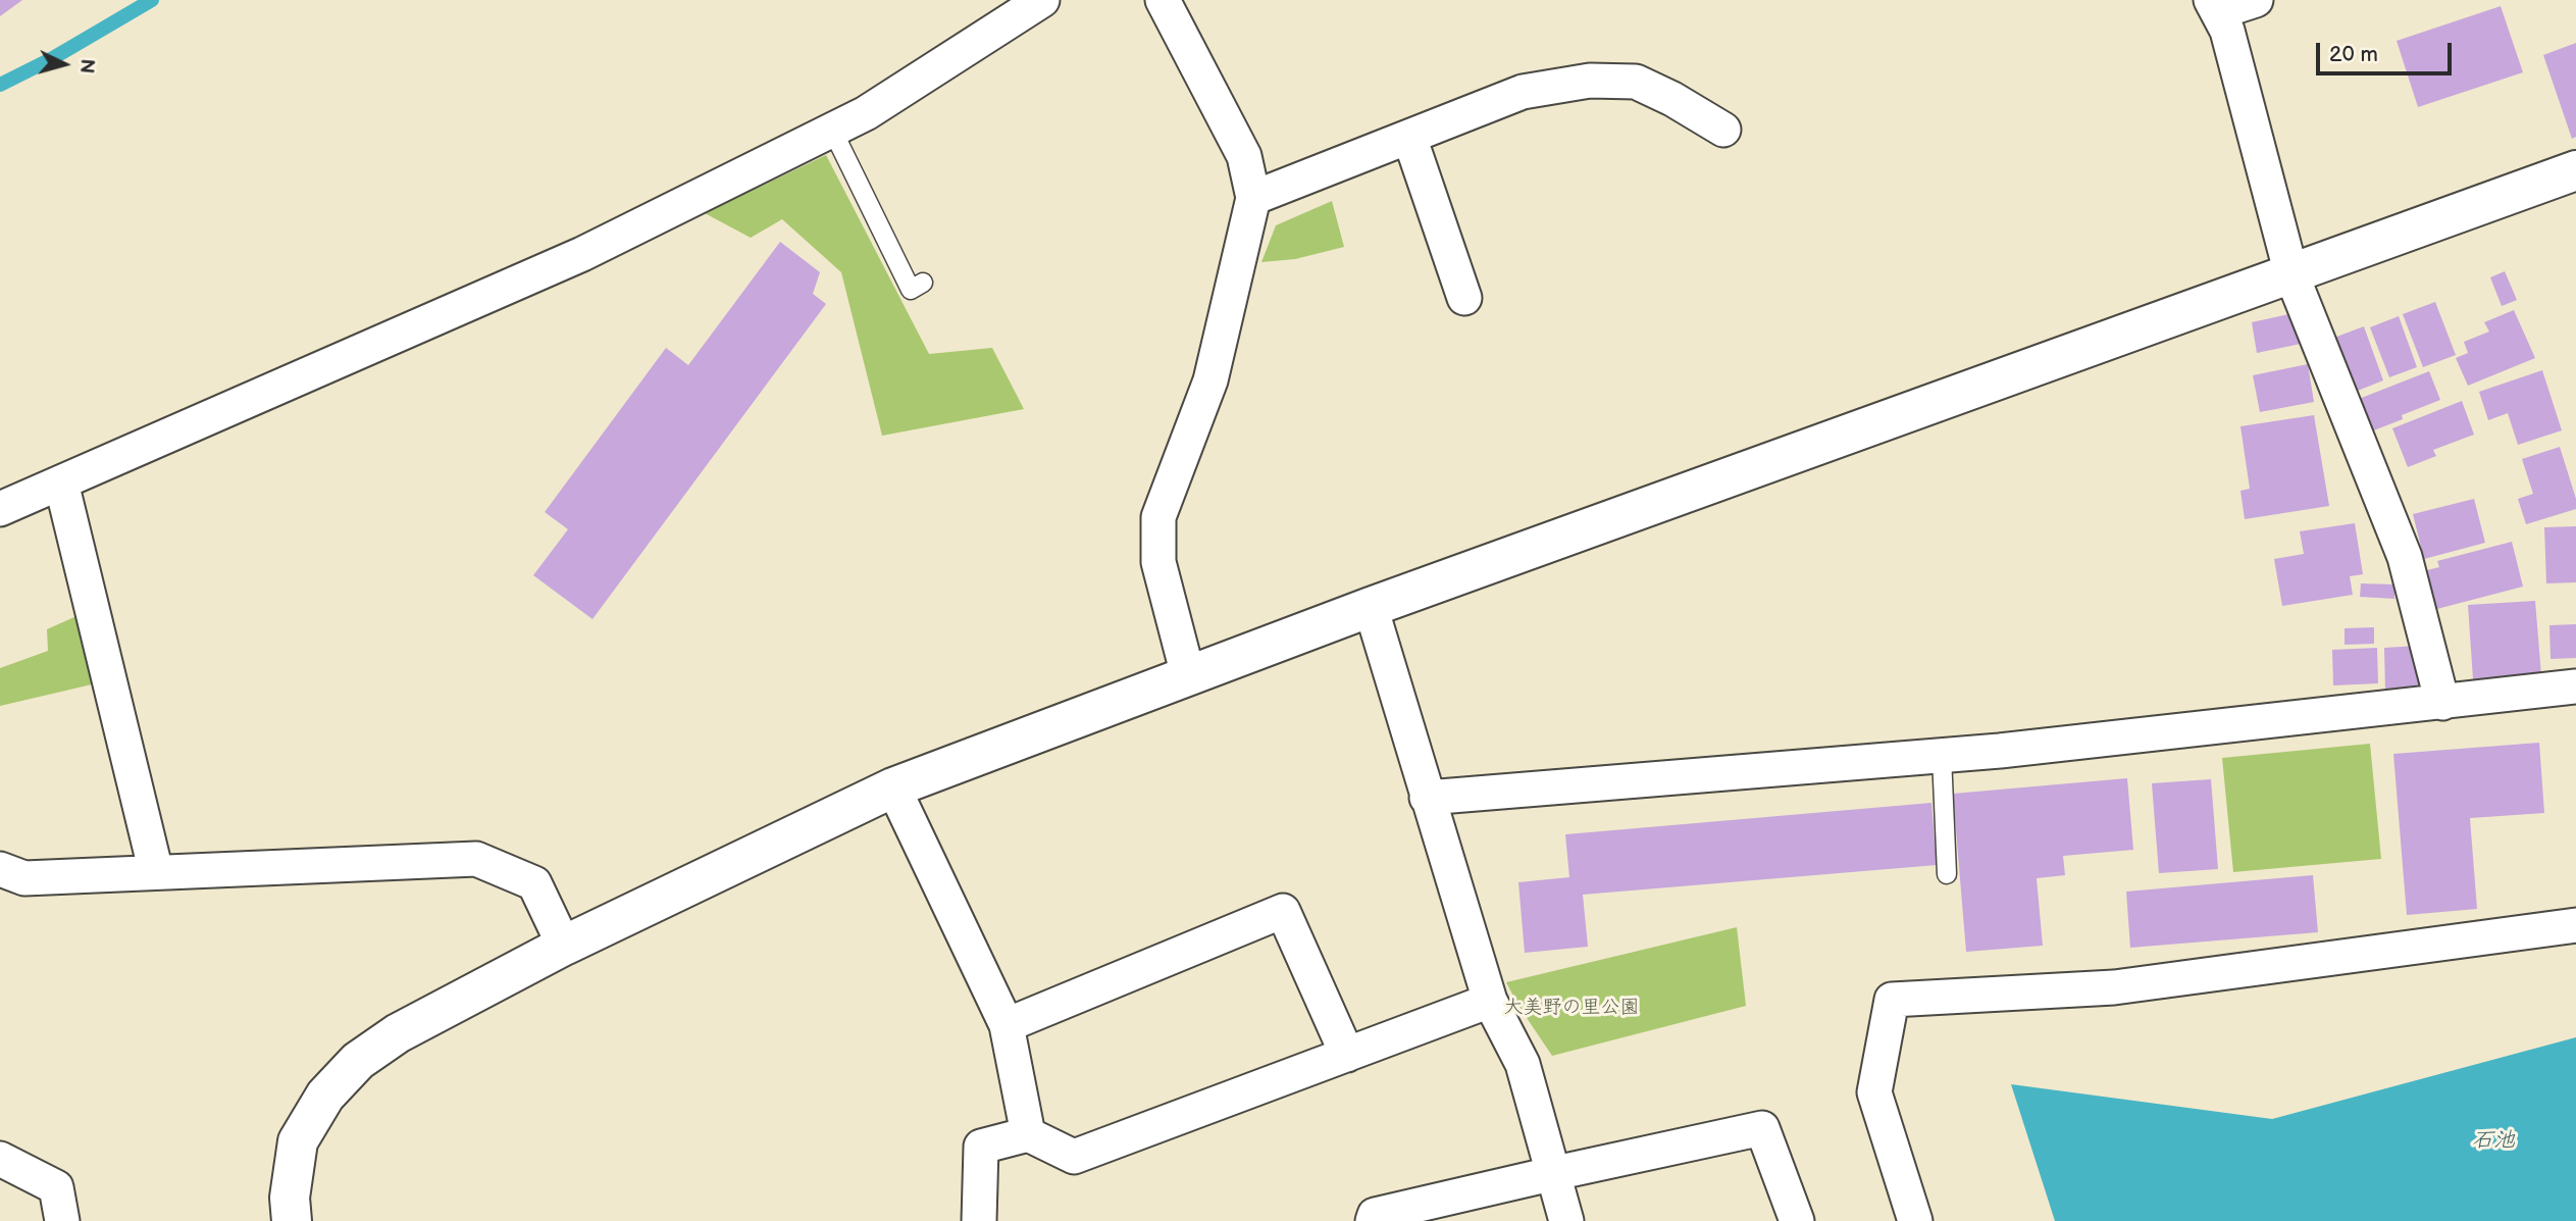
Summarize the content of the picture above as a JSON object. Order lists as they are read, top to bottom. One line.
{"water":["石池"],"parks":["大美野の里公園"],"scale_bar":"20 m","north":"right"}
